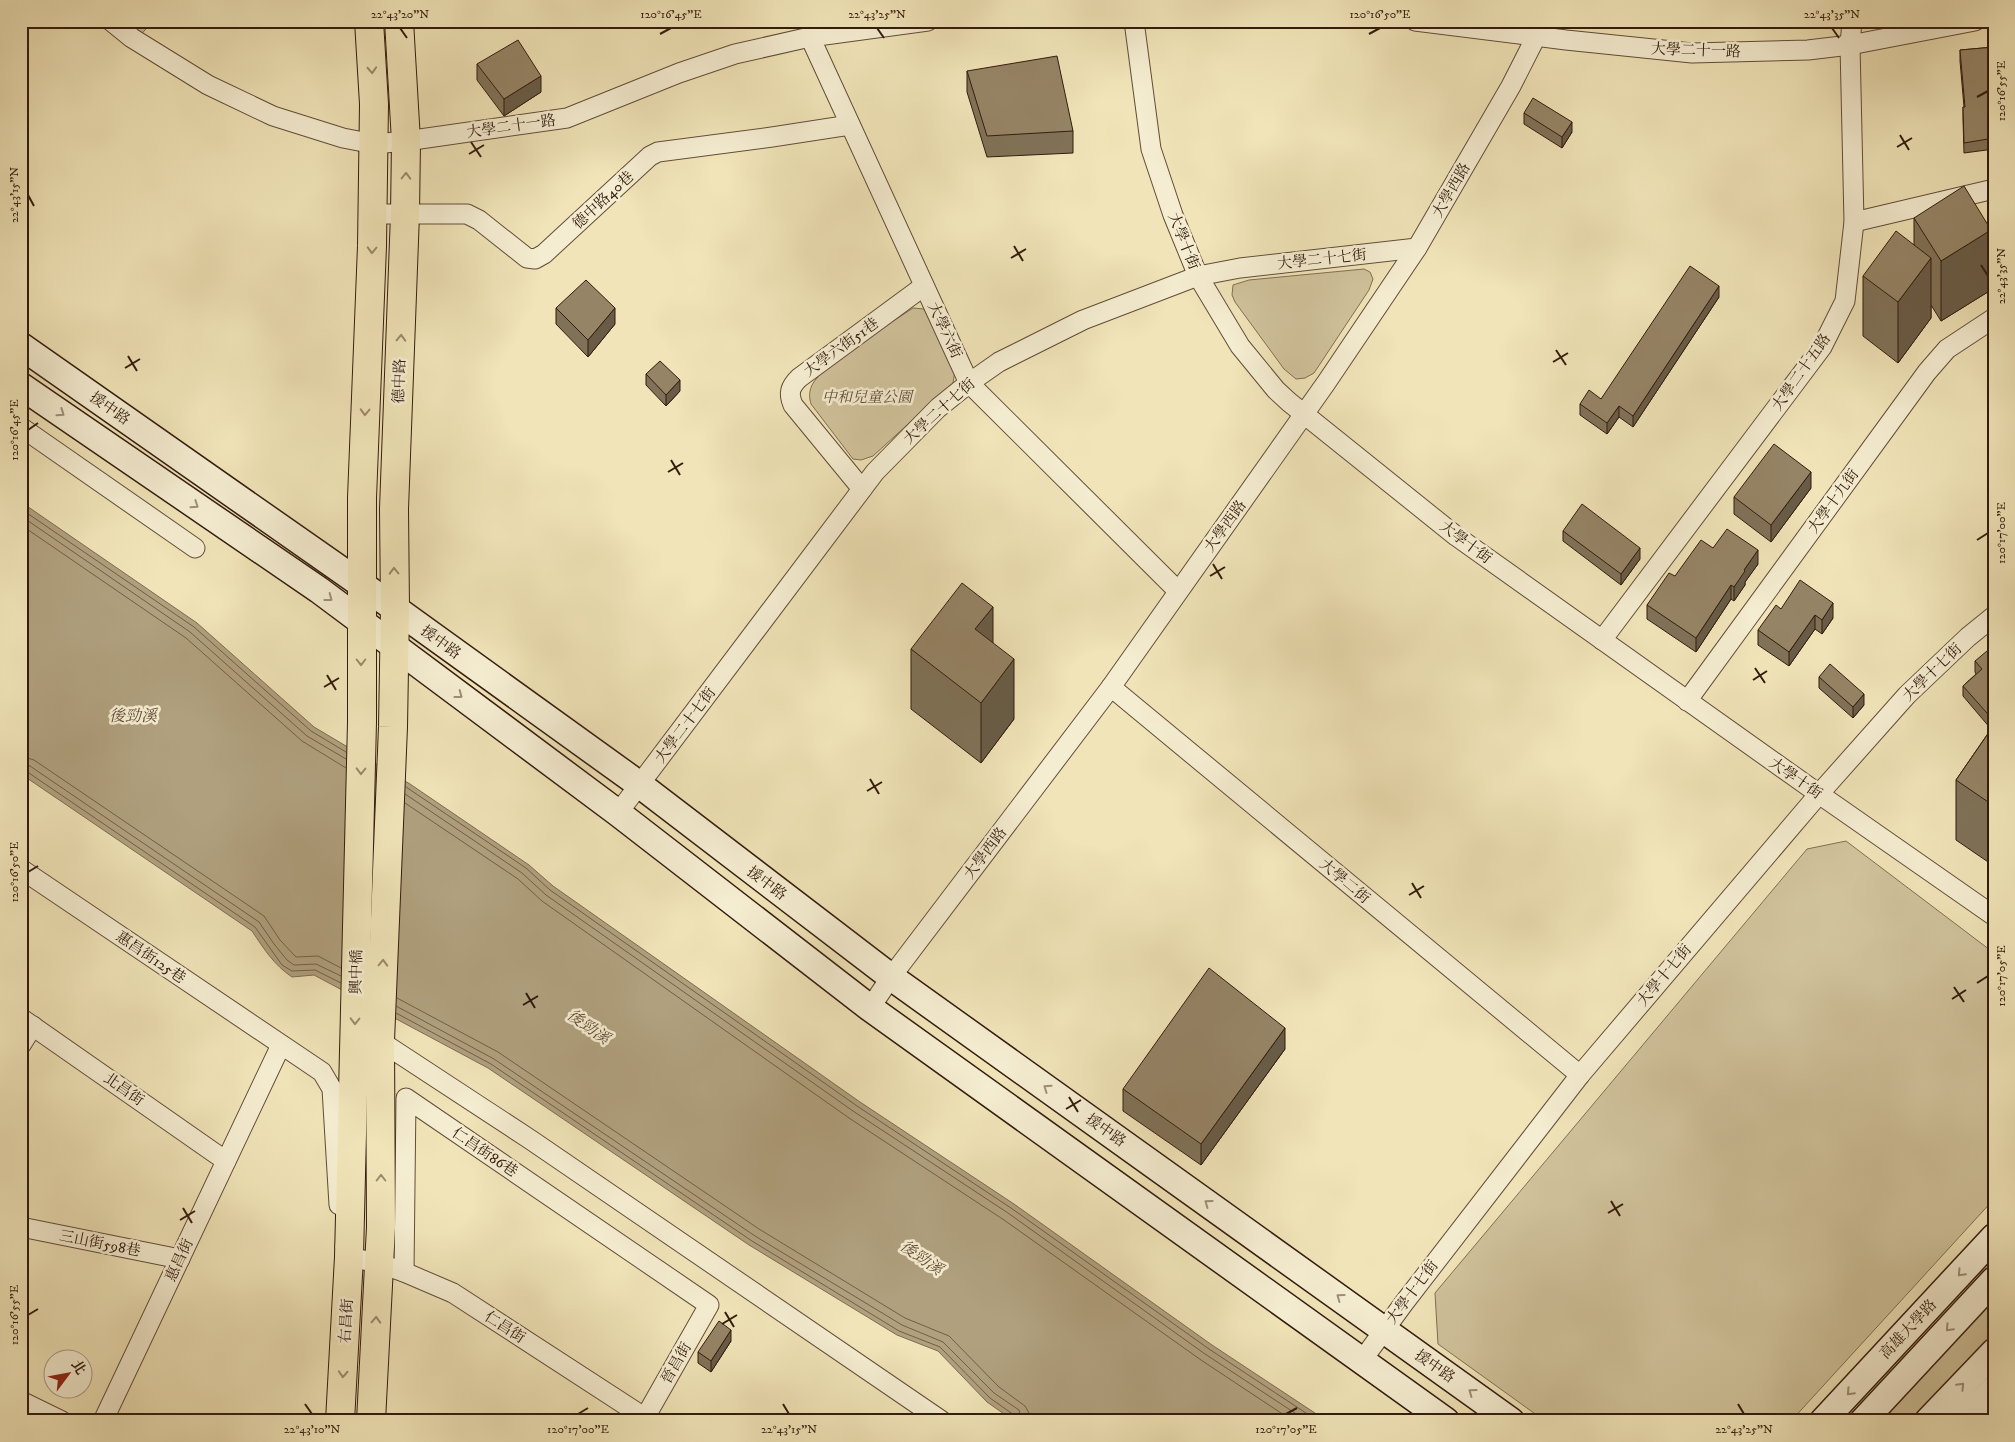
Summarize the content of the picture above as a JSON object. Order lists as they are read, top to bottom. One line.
{"streets":{"main road":["德中路","興中橋","右昌街"],"street":["大學二十一路","大學西路","德中路40巷","大學十街","大學二十七街","大學六街","大學六街51巷","大學二十五路","援中路","大學十九街","大學十七街","大學二街","惠昌街125巷","北昌街","仁昌街86巷","三山街598巷","惠昌街","仁昌街","高雄大學路","晉昌街"]},"crossings":[["大學二十一路","大學西路"],["大學二十一路","大學六街"],["大學二十一路","大學二十五路"],["大學二十一路","德中路"],["大學西路","大學十街"],["大學西路","大學二十七街"],["大學西路","大學六街"],["大學西路","援中路"],["大學西路","大學二街"],["德中路40巷","大學六街"],["德中路40巷","德中路"],["大學十街","大學二十七街"],["大學十街","大學二十五路"],["大學十街","大學十九街"],["大學十街","大學十七街"],["大學二十七街","大學六街"],["大學二十七街","大學六街51巷"],["大學二十七街","援中路"],["大學六街","大學六街51巷"],["德中路","援中路"],["德中路","興中橋"],["援中路","大學十七街"],["援中路","興中橋"],["大學十七街","大學二街"],["惠昌街125巷","惠昌街"],["惠昌街125巷","右昌街"],["惠昌街125巷","仁昌街"],["興中橋","右昌街"],["北昌街","惠昌街"],["仁昌街86巷","仁昌街"],["仁昌街86巷","晉昌街"],["三山街598巷","惠昌街"],["右昌街","仁昌街"],["仁昌街","晉昌街"]],"water":["後勁溪"],"parks":["中和兒童公園"],"north":"top right","coordinates":["22°43'20\"N","120°16'45\"E","22°43'25\"N","120°16'50\"E","22°43'35\"N","120°16'55\"E","22°43'15\"N","120°17'00\"E","120°17'05\"E","22°43'10\"N"]}
